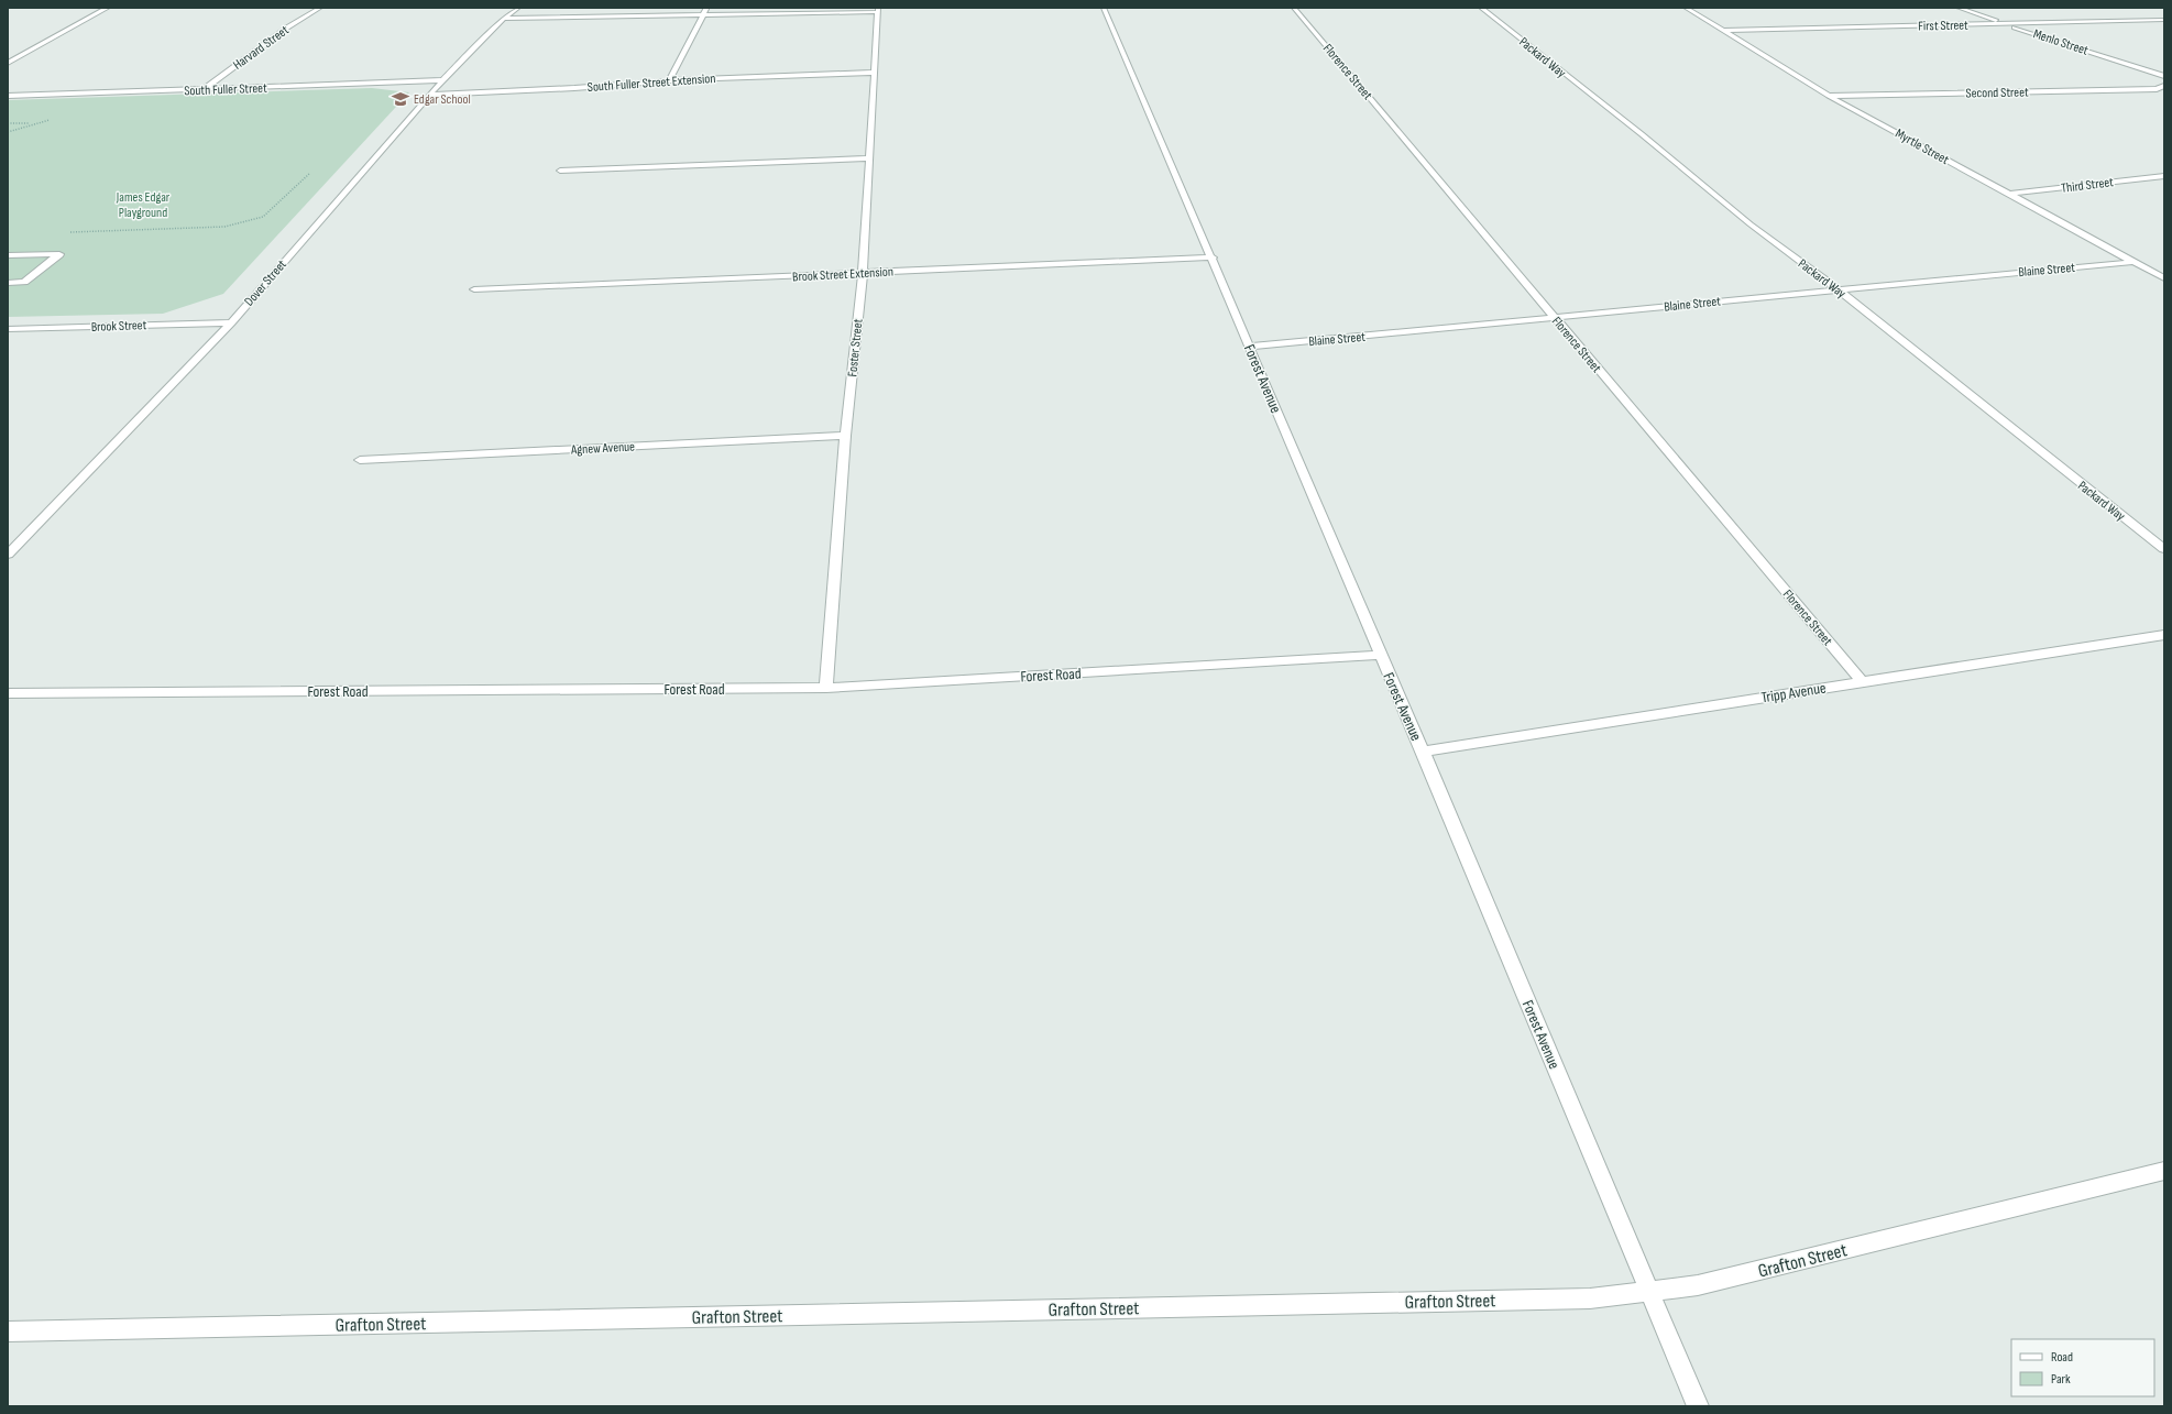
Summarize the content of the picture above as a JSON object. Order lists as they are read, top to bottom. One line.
{"streets":{"street":["First Street","Menlo Street","Harvard Street","Packard Way","Florence Street","South Fuller Street Extension","South Fuller Street","Second Street","Myrtle Street","Third Street","Blaine Street","Brook Street Extension","Dover Street","Brook Street","Foster Street","Forest Avenue","Agnew Avenue","Forest Road","Tripp Avenue","Grafton Street"]},"crossings":[["First Street","Menlo Street"],["First Street","Myrtle Street"],["Harvard Street","South Fuller Street"],["Packard Way","Blaine Street"],["Florence Street","Blaine Street"],["Florence Street","Tripp Avenue"],["South Fuller Street Extension","Dover Street"],["South Fuller Street Extension","Foster Street"],["South Fuller Street","Dover Street"],["Second Street","Myrtle Street"],["Myrtle Street","Third Street"],["Myrtle Street","Blaine Street"],["Blaine Street","Forest Avenue"],["Brook Street Extension","Foster Street"],["Brook Street Extension","Forest Avenue"],["Dover Street","Brook Street"],["Foster Street","Agnew Avenue"],["Foster Street","Forest Road"],["Forest Avenue","Forest Road"],["Forest Avenue","Tripp Avenue"],["Forest Avenue","Grafton Street"]],"parks":["James Edgar Playground"],"places":{"school or university":["Edgar School"]},"legend":["Road","Park"]}
